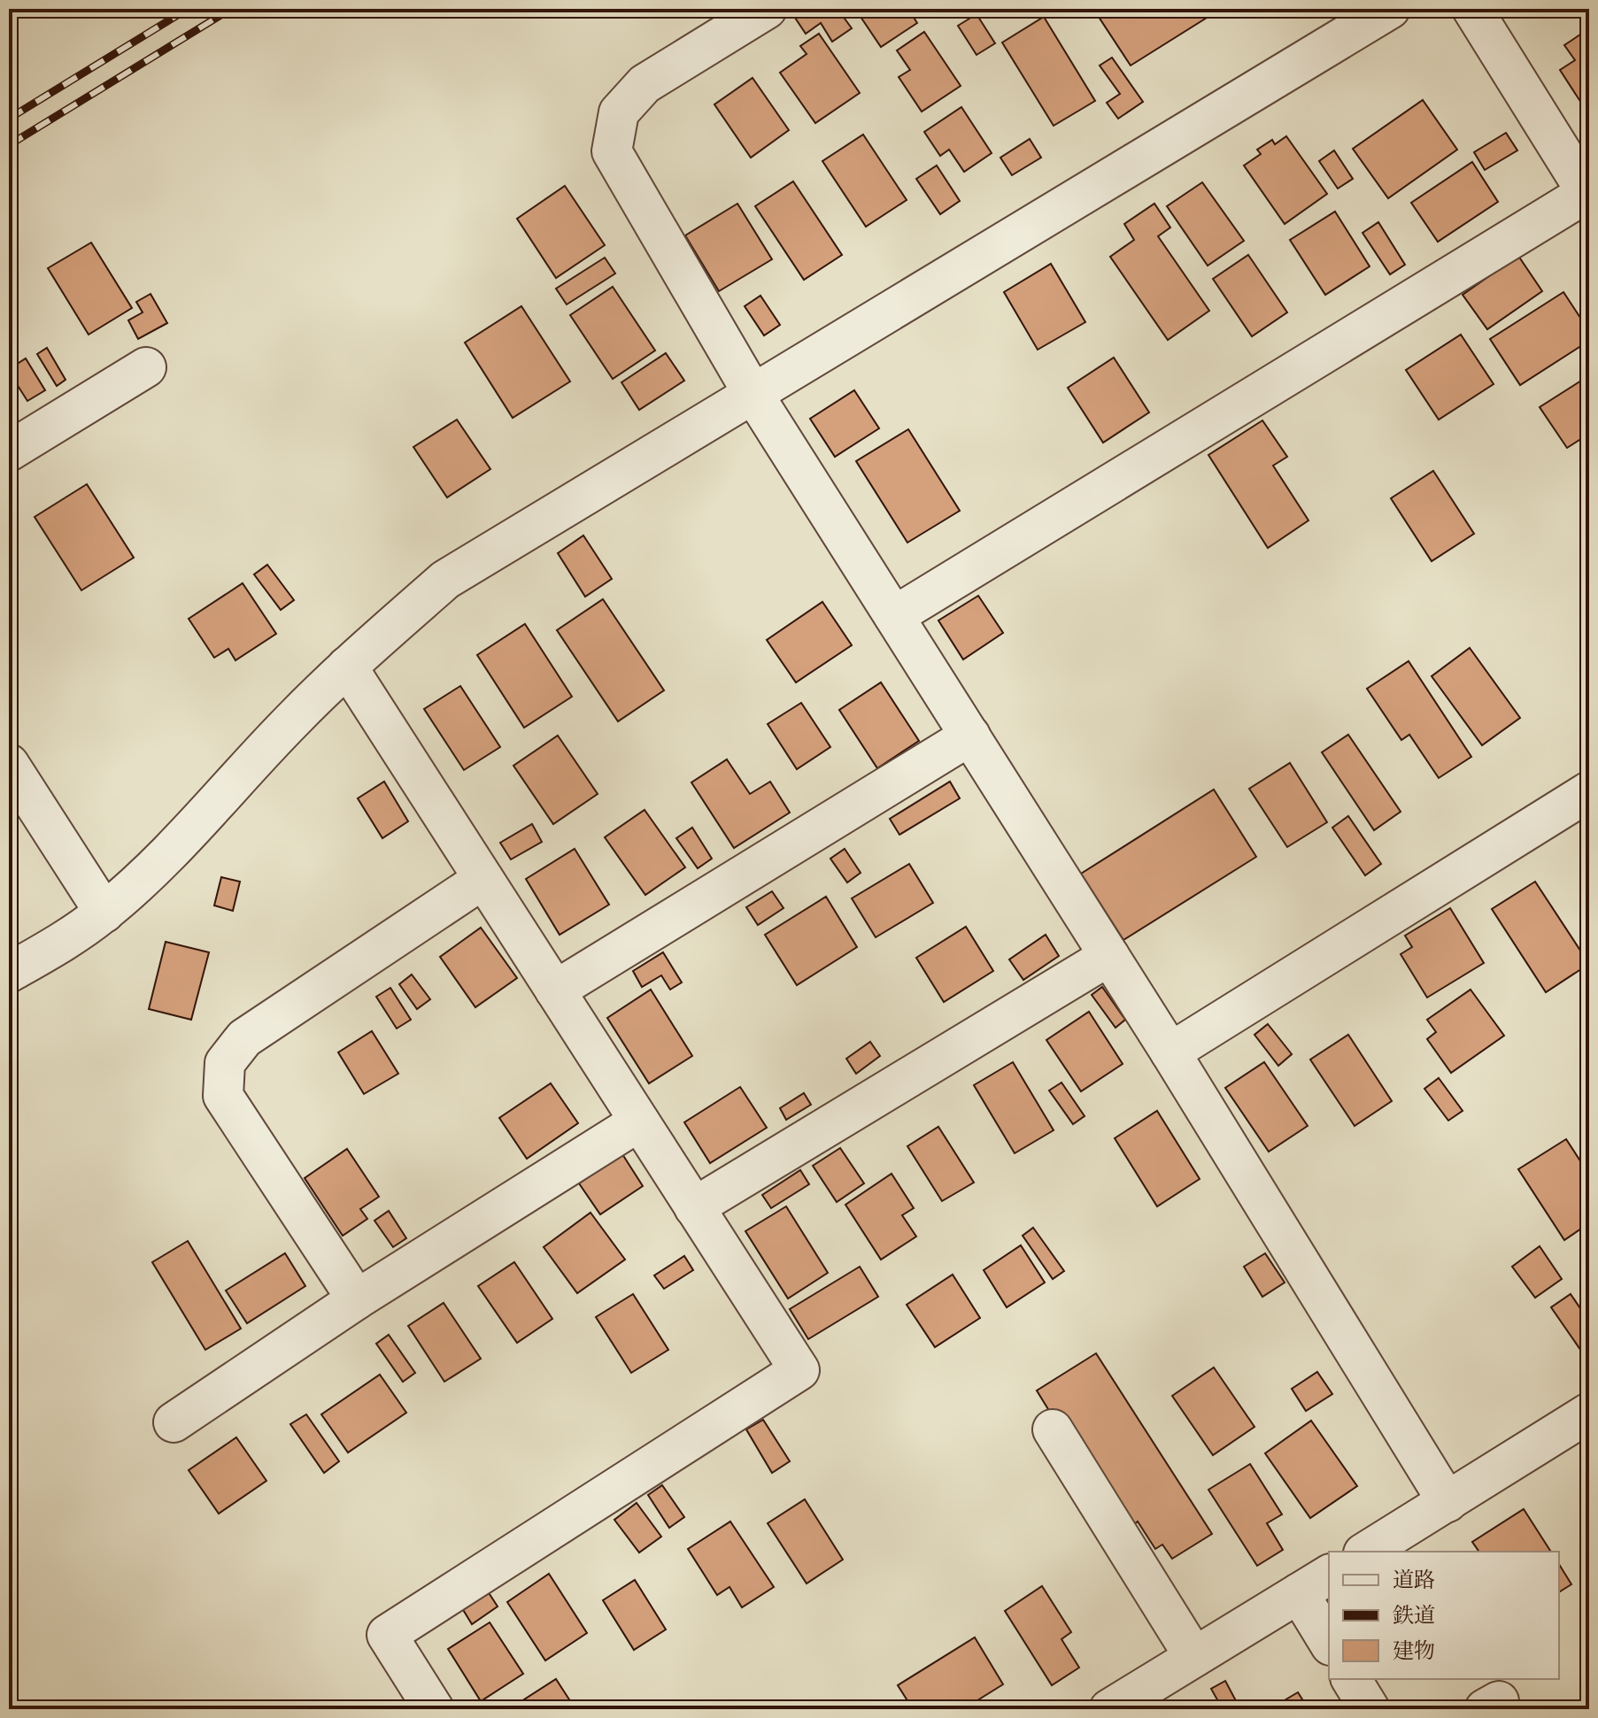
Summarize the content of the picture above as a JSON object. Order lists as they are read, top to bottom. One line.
{"legend":["道路","鉄道","建物"]}
